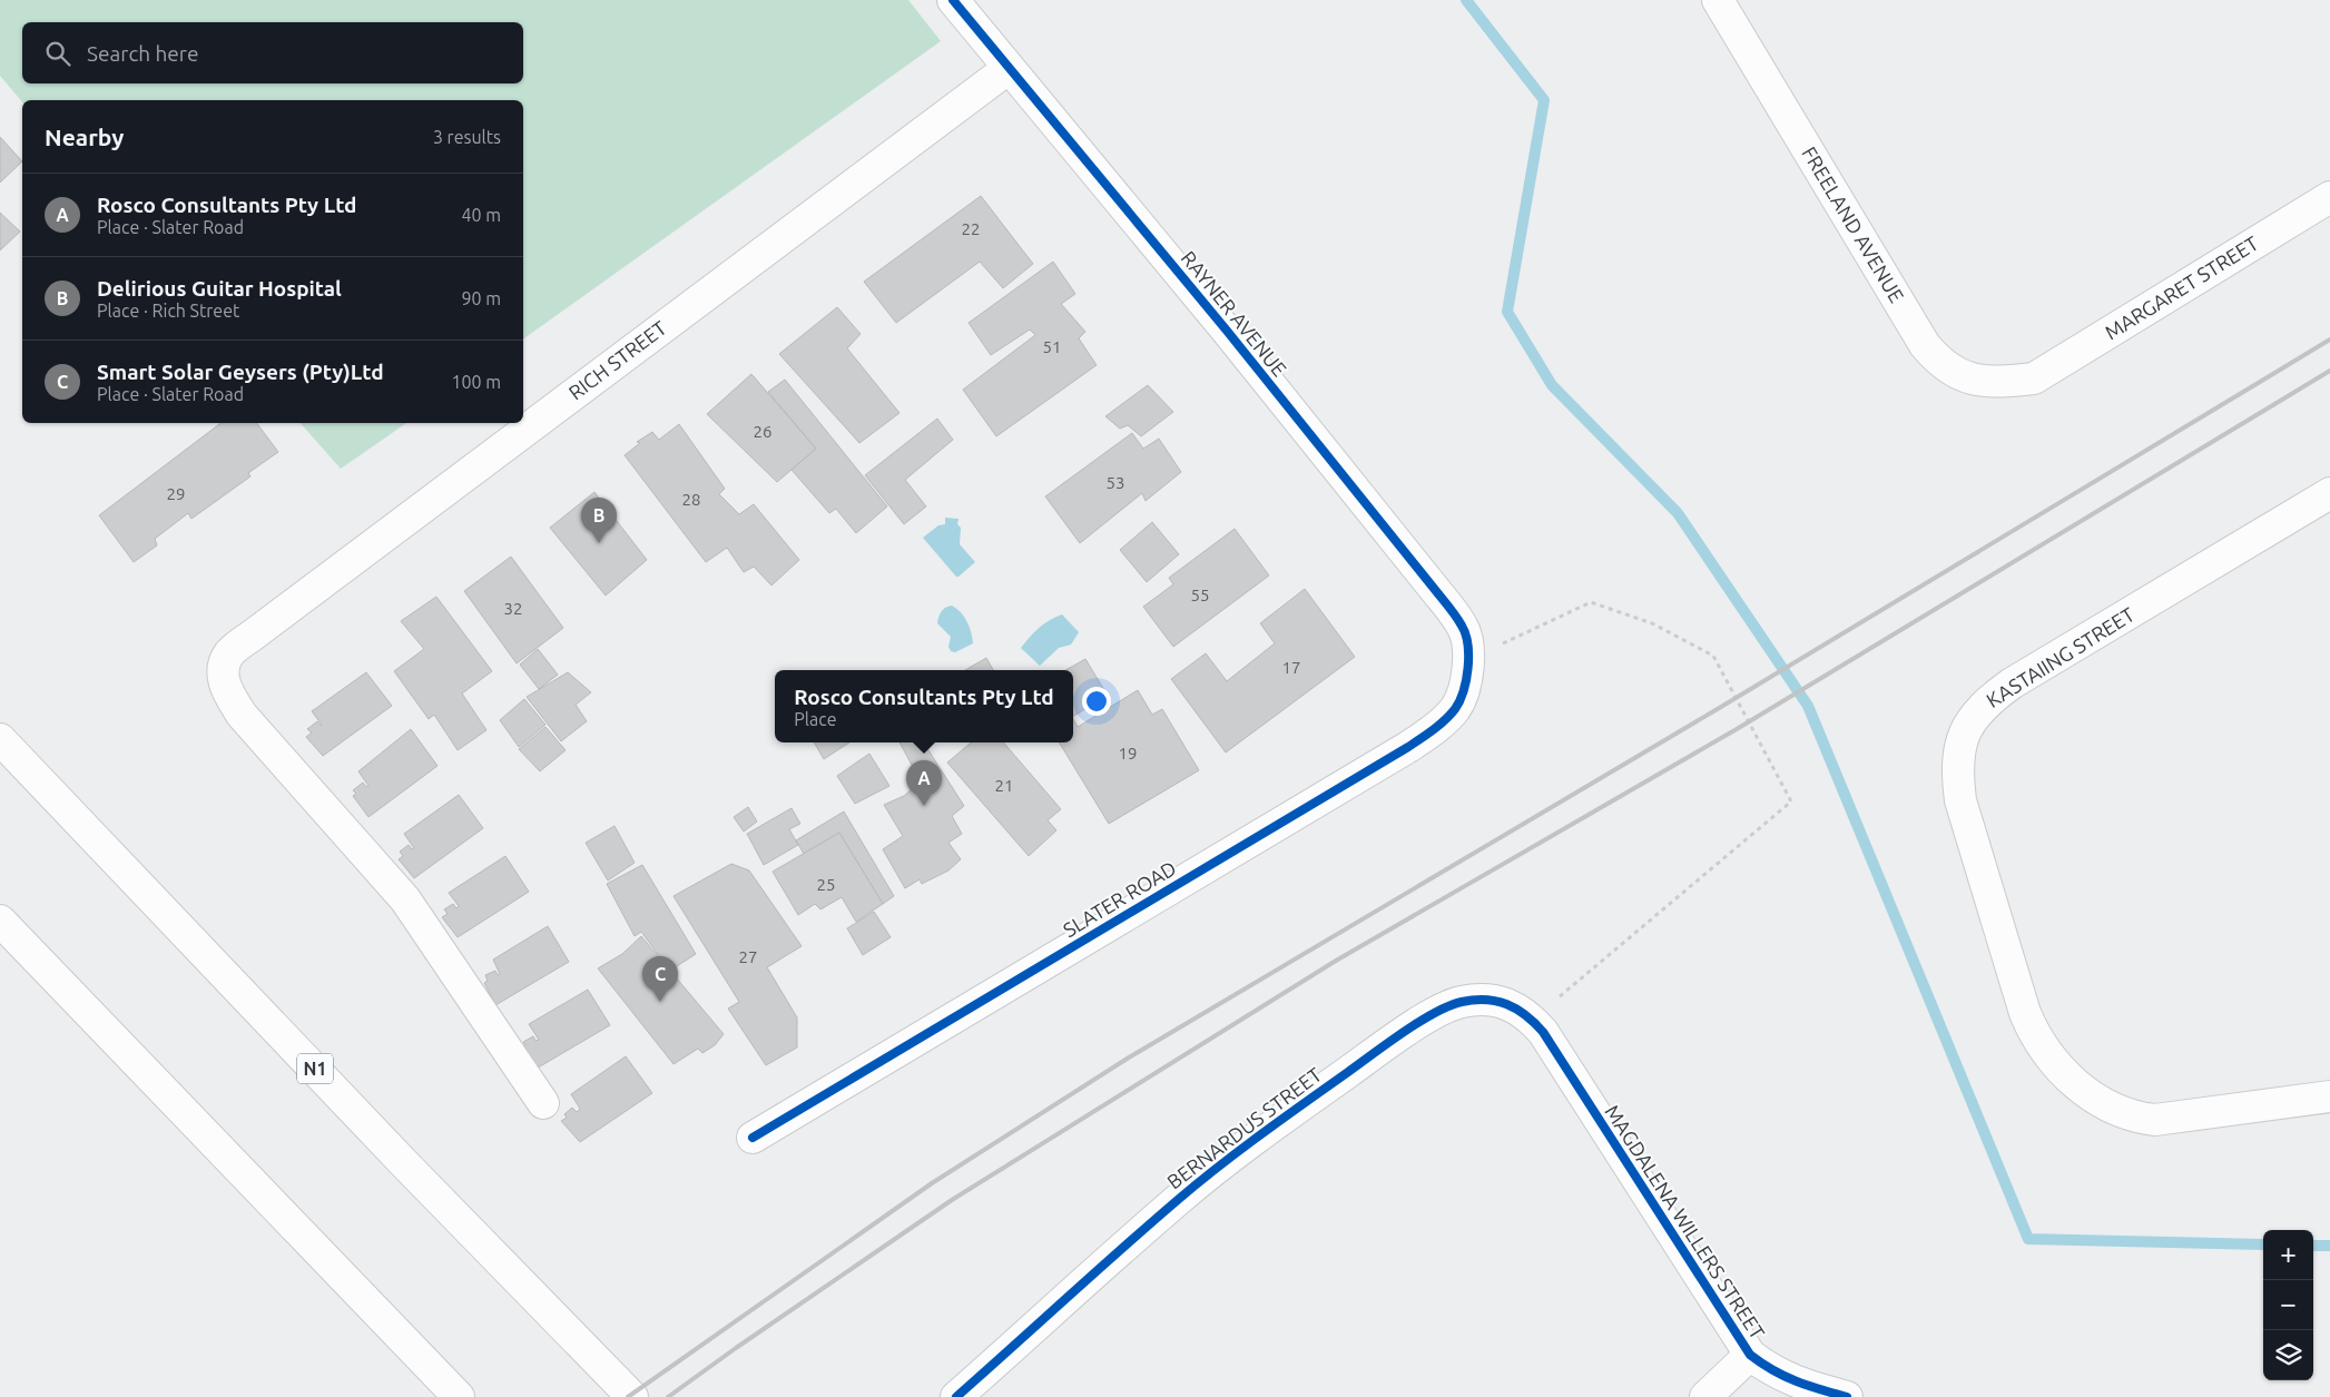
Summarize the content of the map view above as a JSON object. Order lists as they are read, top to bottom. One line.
{"streets":{"main road":["FREELAND AVENUE","MARGARET STREET","RAYNER AVENUE","RICH STREET","KASTAIING STREET","SLATER ROAD","N1","BERNARDUS STREET","MAGDALENA WILLERS STREET"]},"crossings":[["FREELAND AVENUE","MARGARET STREET"],["RAYNER AVENUE","RICH STREET"],["RAYNER AVENUE","SLATER ROAD"],["BERNARDUS STREET","MAGDALENA WILLERS STREET"]],"house_numbers":["22","51","26","53","29","28","55","32","17","19","21","25","27"],"page":{"search":"Search here","heading":["Nearby","3 results"],"list":[{"mark":"A","name":"Rosco Consultants Pty Ltd","note":"Place · Slater Road","value":"40 m"},{"mark":"B","name":"Delirious Guitar Hospital","note":"Place · Rich Street","value":"90 m"},{"mark":"C","name":"Smart Solar Geysers (Pty)Ltd","note":"Place · Slater Road","value":"100 m"}],"pins":["B","A","C"],"popup":["Rosco Consultants Pty Ltd","Place"],"map_buttons":["+","−"]}}
